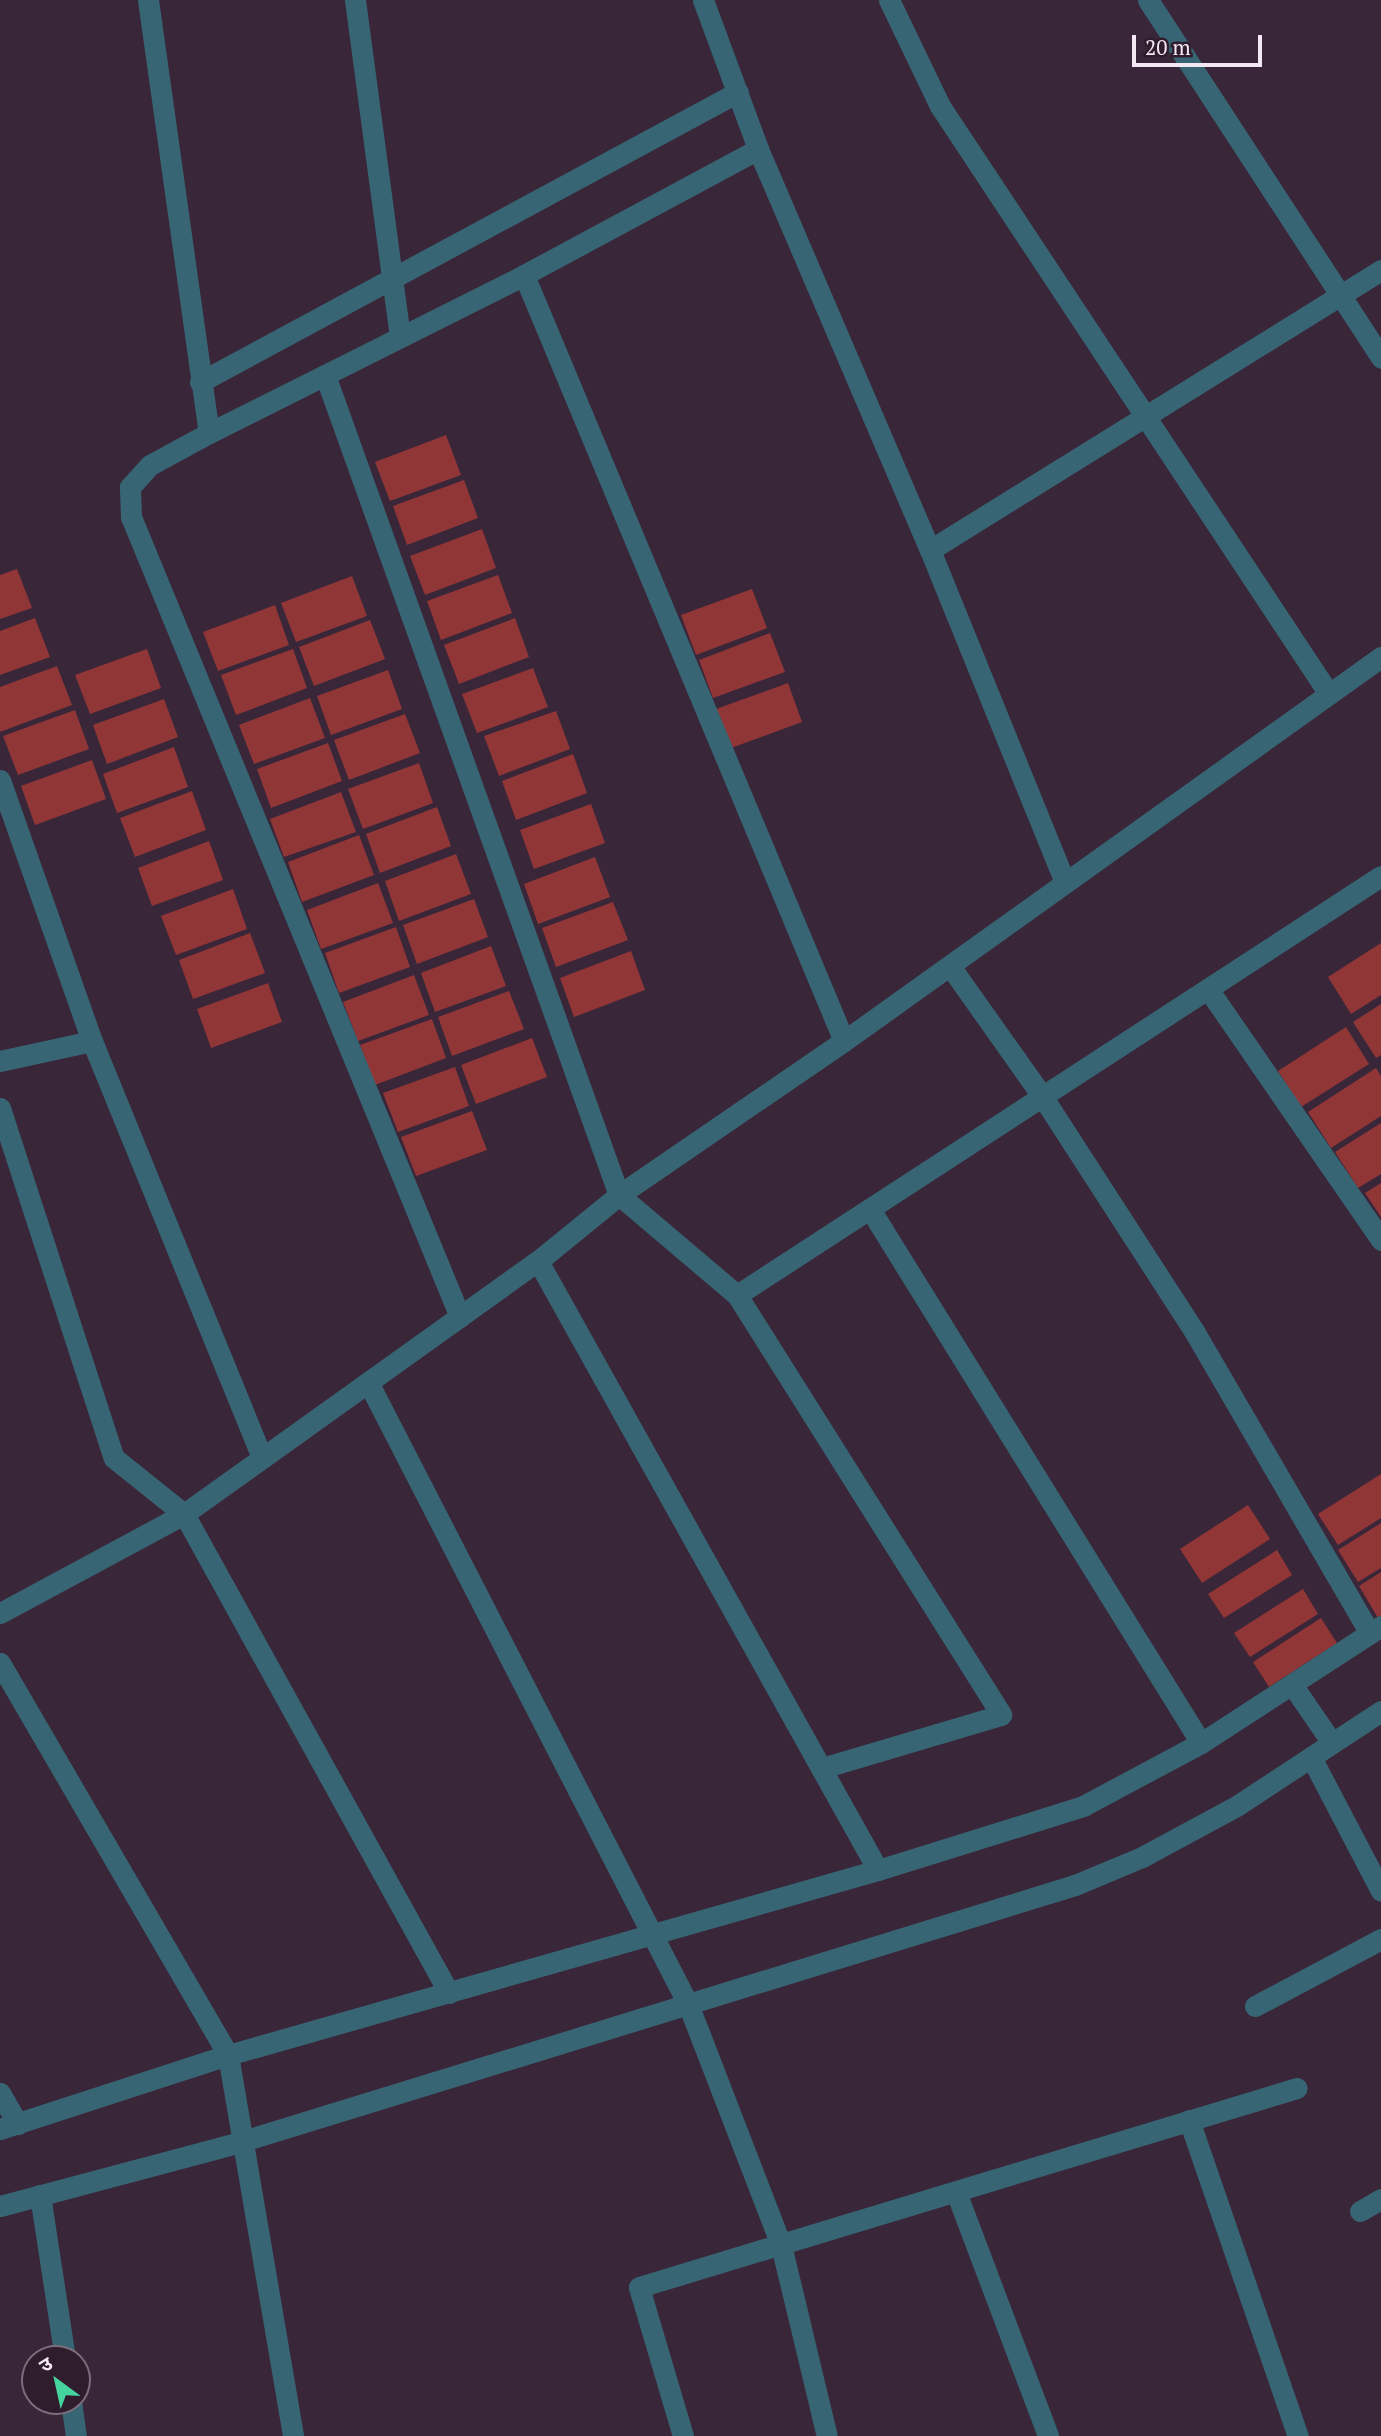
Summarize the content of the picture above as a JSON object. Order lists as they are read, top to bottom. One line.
{"scale_bar":"20 m","north":"top left"}
